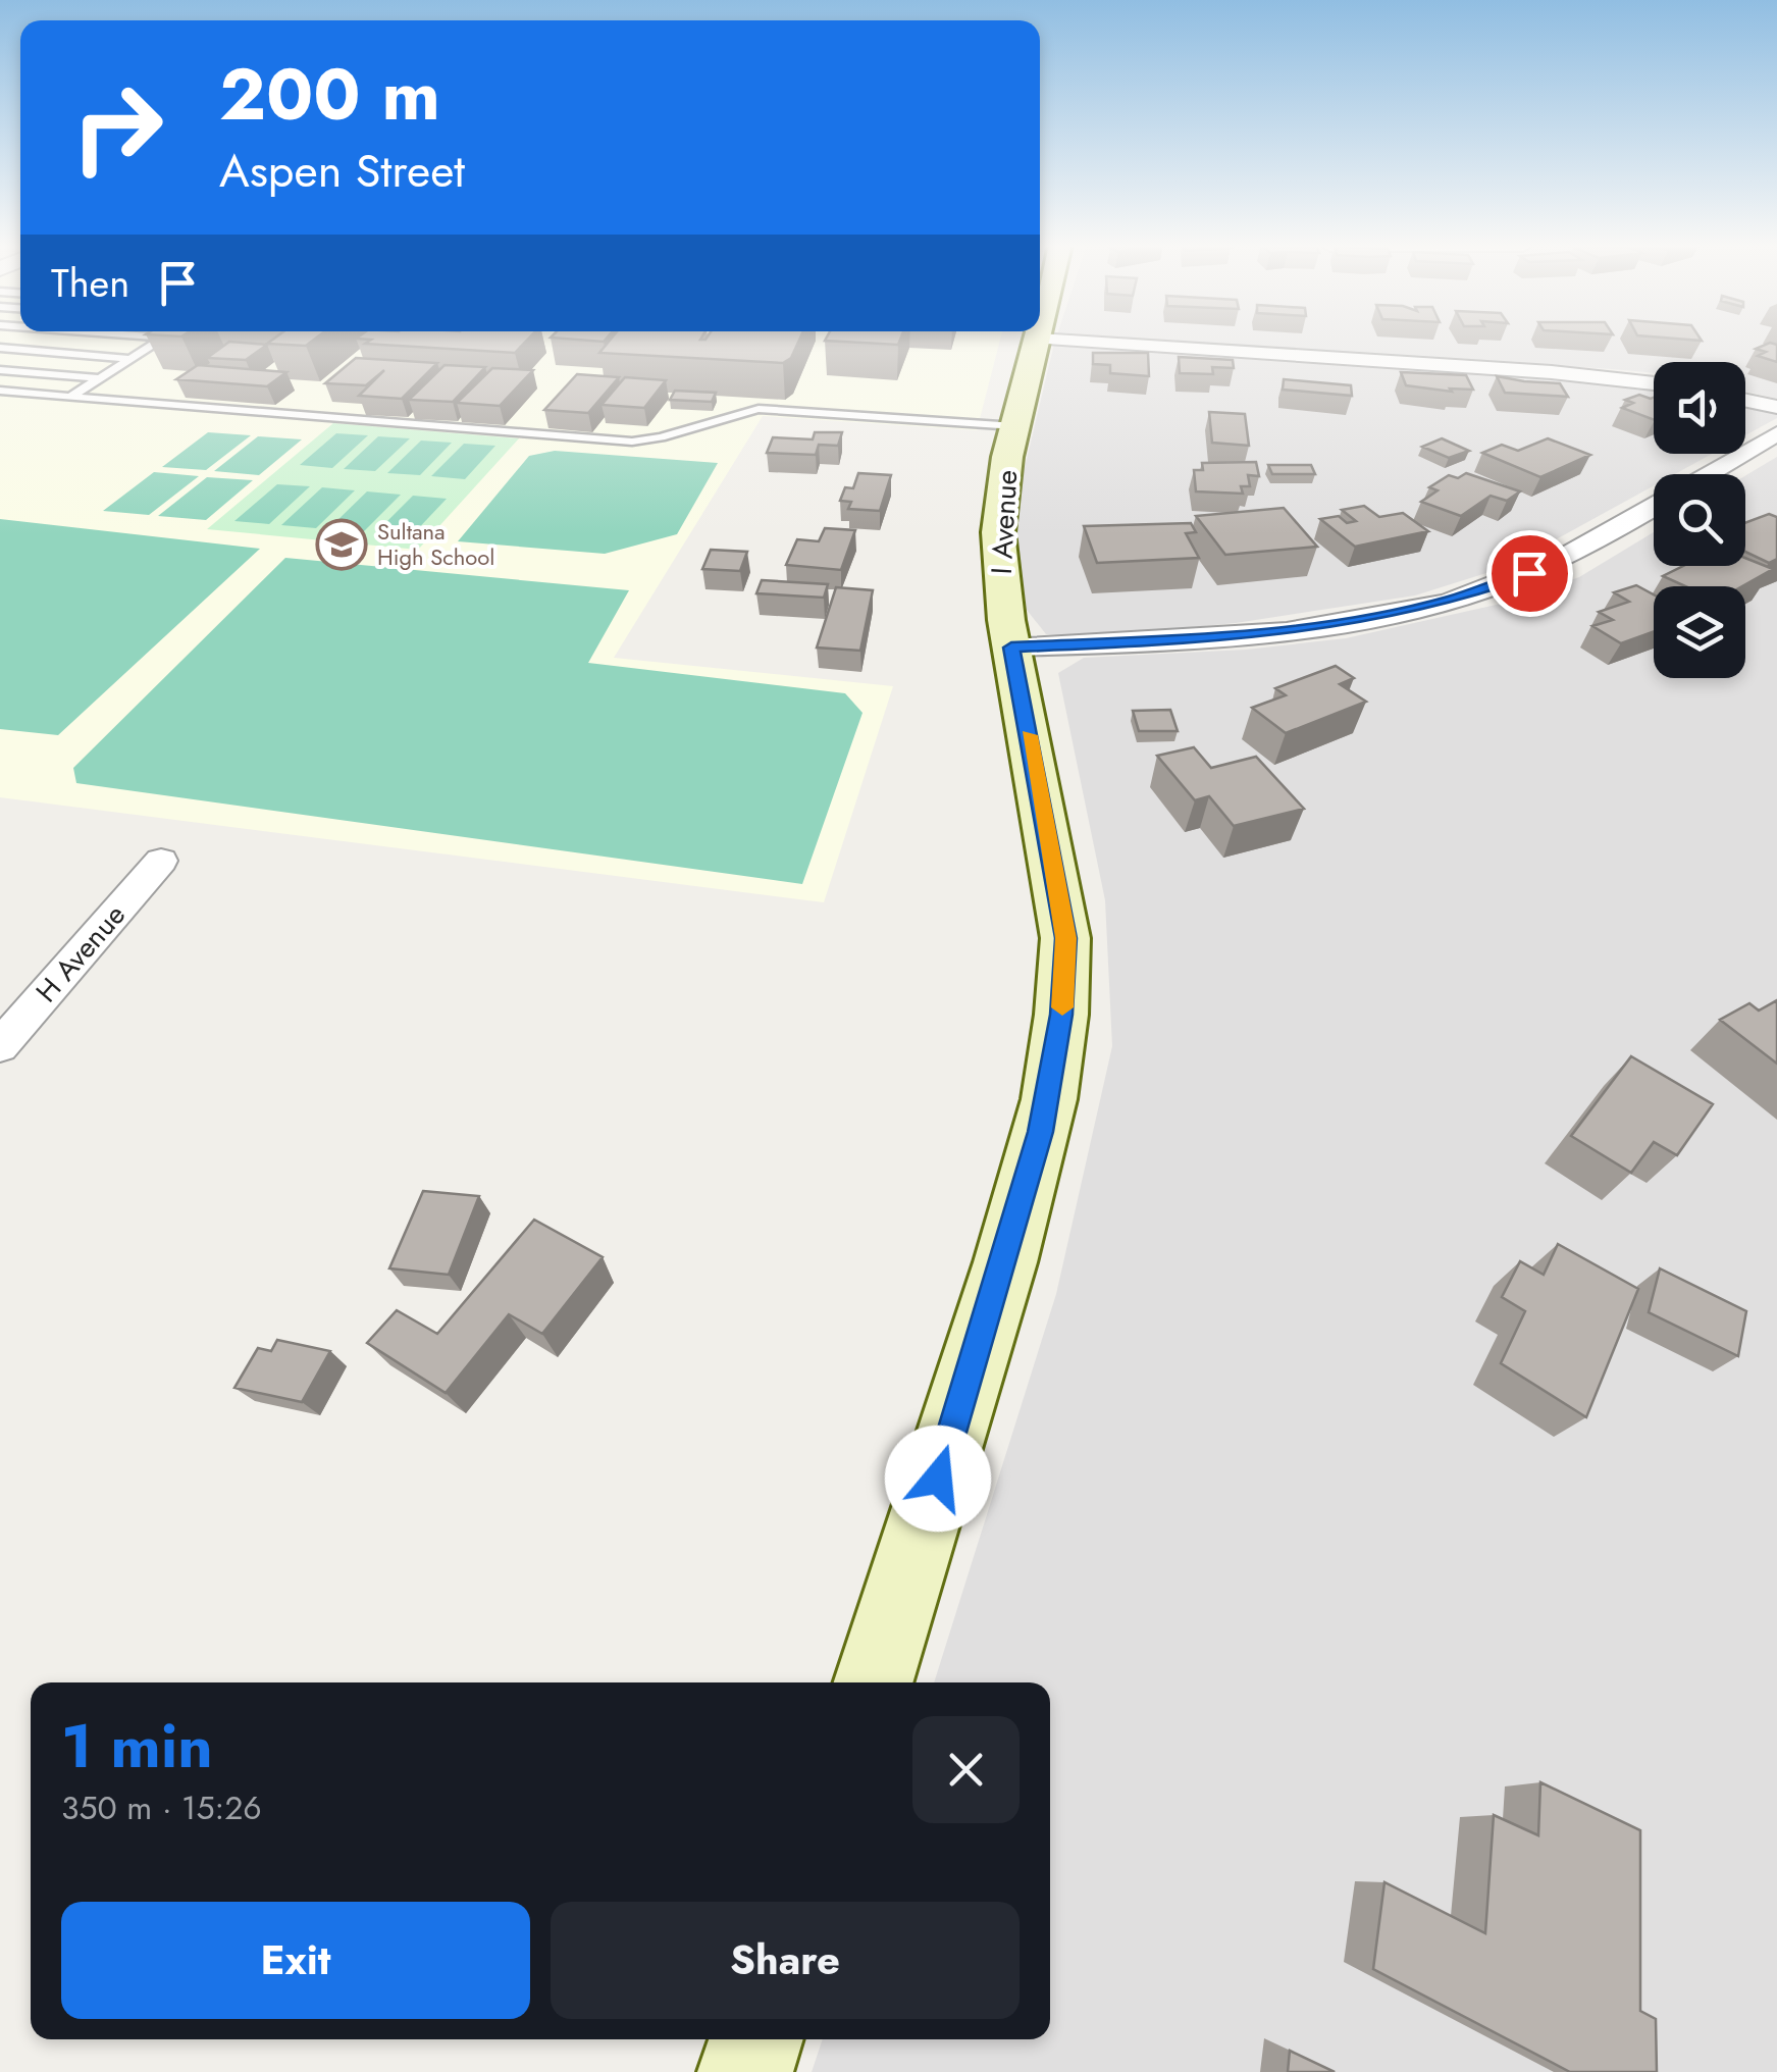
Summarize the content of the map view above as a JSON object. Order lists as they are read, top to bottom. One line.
{"streets":{"main road":["I Avenue"],"street":["H Avenue"]},"places":{"school or university":["Sultana High School"]},"page":{"turn":["200 m","Aspen Street"],"then":"Then","heading":["1 min","350 m · 15:26"],"buttons":["Exit","Share"]}}
